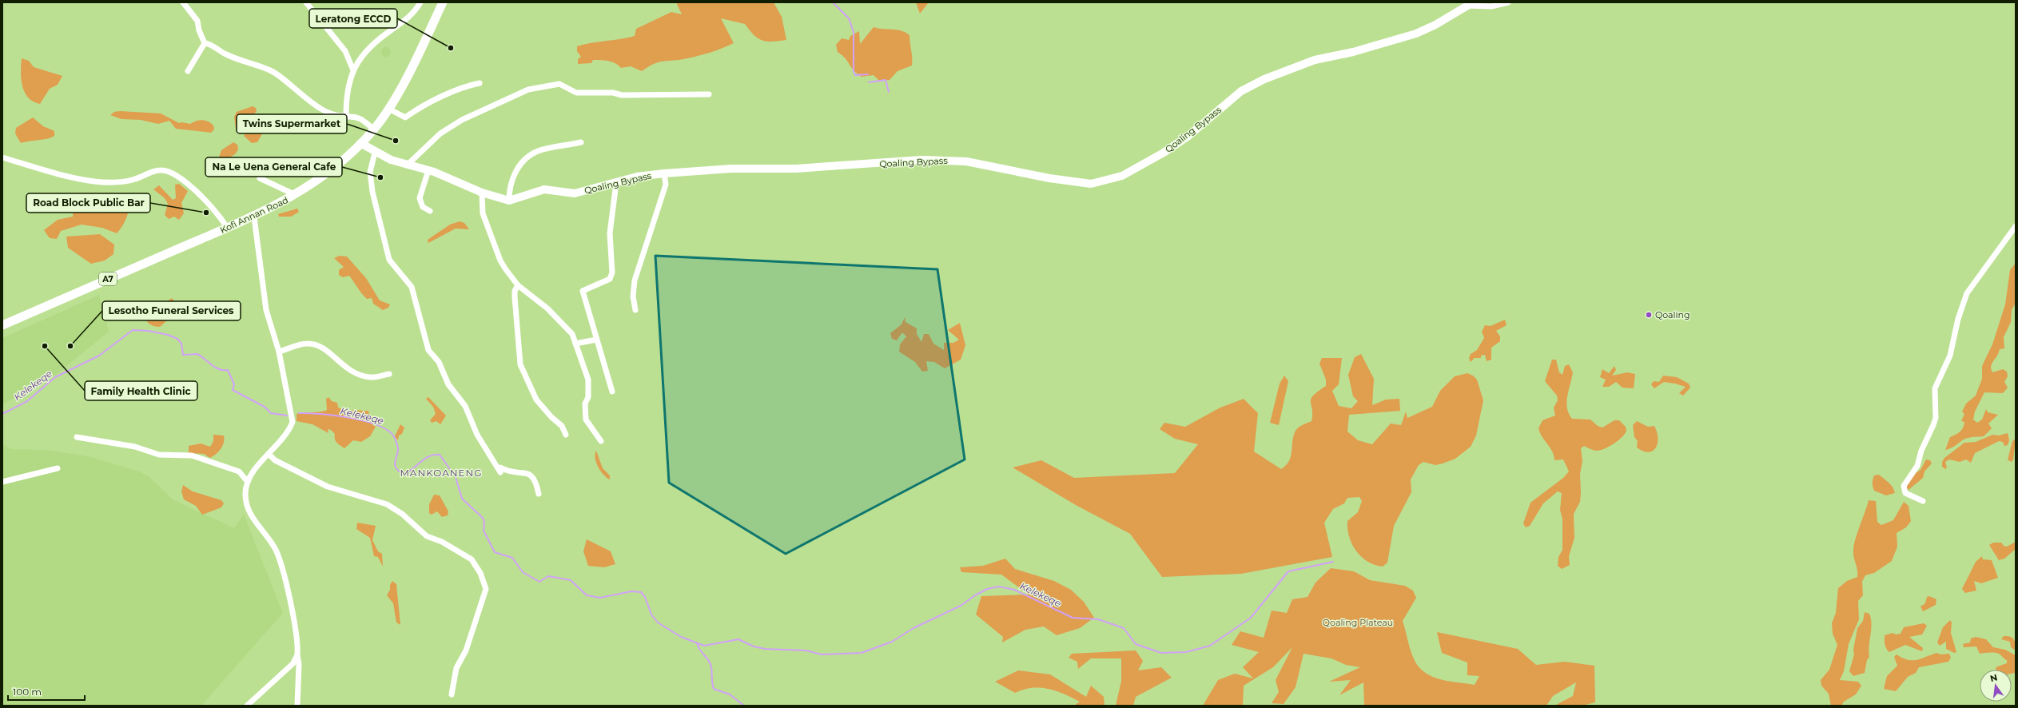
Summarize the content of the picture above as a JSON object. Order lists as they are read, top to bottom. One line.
{"streets":{"main road":["Qoaling Bypass","Kofi Annan Road","A7"]},"districts":["MANKOANENG"],"water":["Kelekeqe"],"parks":["Qoaling Plateau"],"places":["Leratong ECCD","Twins Supermarket","Na Le Uena General Cafe","Road Block Public Bar","Qoaling","Family Health Clinic","Lesotho Funeral Services"],"scale_bar":"100 m","north":"top"}
